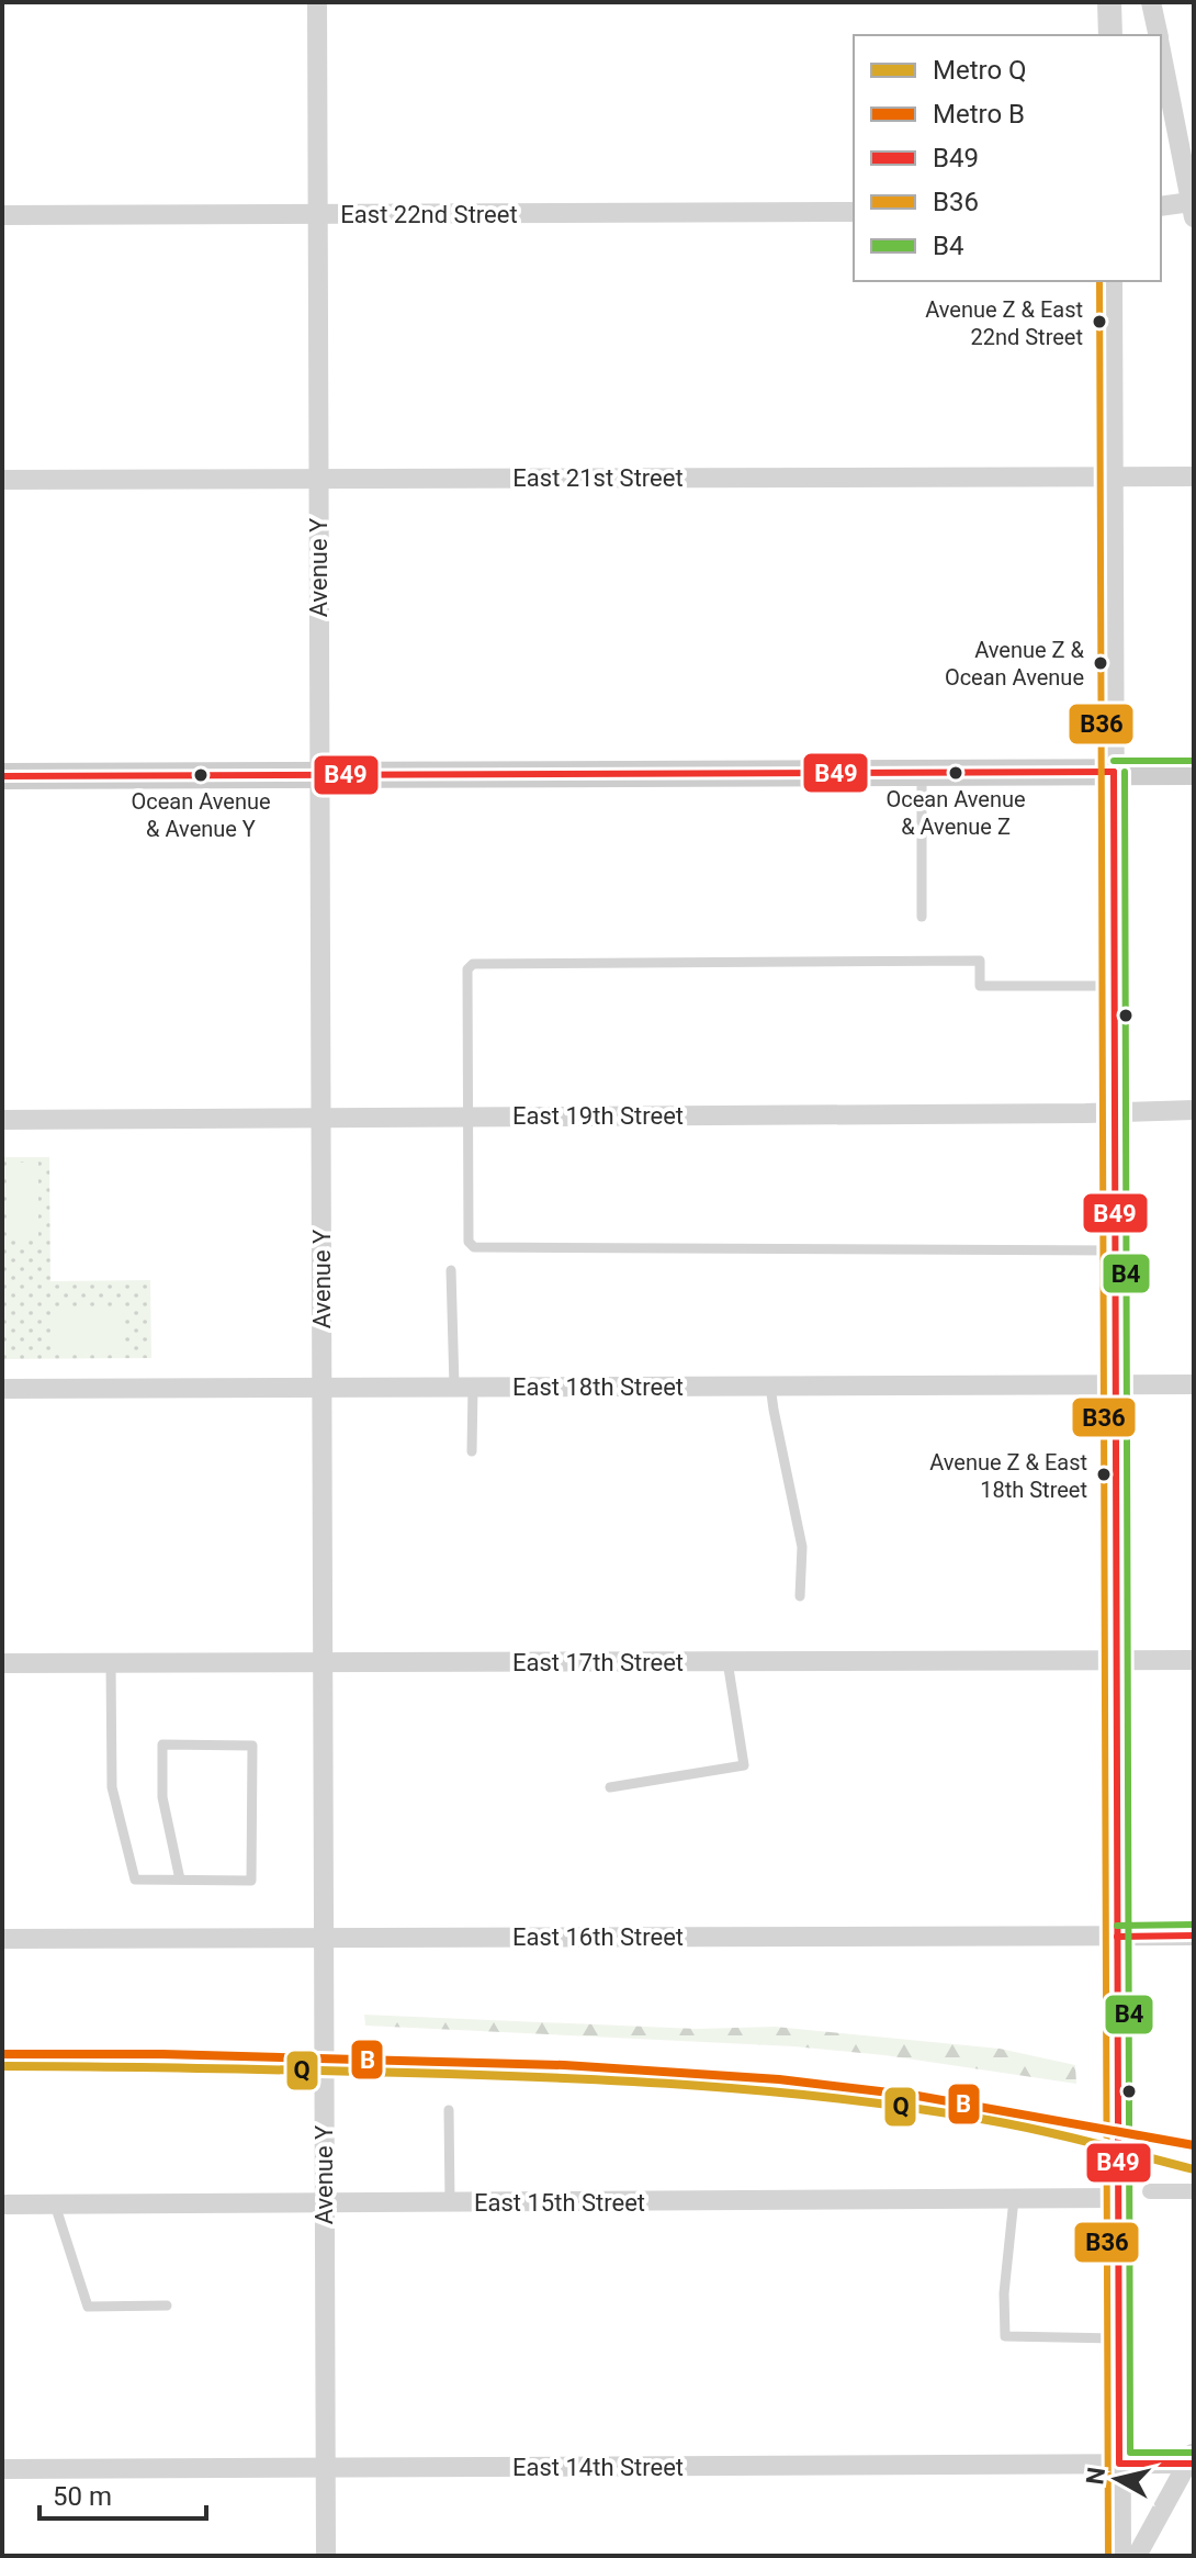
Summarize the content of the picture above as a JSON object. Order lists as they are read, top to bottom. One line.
{"streets":{"street":["East 22nd Street","East 21st Street","Avenue Y","East 19th Street","East 18th Street","East 17th Street","East 16th Street","East 15th Street","East 14th Street"]},"crossings":[["East 22nd Street","Avenue Y"],["East 21st Street","Avenue Y"],["Avenue Y","East 19th Street"],["Avenue Y","East 18th Street"],["Avenue Y","East 17th Street"],["Avenue Y","East 16th Street"],["Avenue Y","East 15th Street"],["Avenue Y","East 14th Street"]],"places":["Avenue Z & East 22nd Street","Avenue Z & Ocean Avenue","Ocean Avenue & Avenue Z","Ocean Avenue & Avenue Y","Avenue Z & East 18th Street"],"lines":["transit line B36","transit line B4","transit line B49","metro line B","metro line Q"],"legend":["Metro Q","Metro B","B49","B36","B4"],"scale_bar":"50 m","north":"left"}
